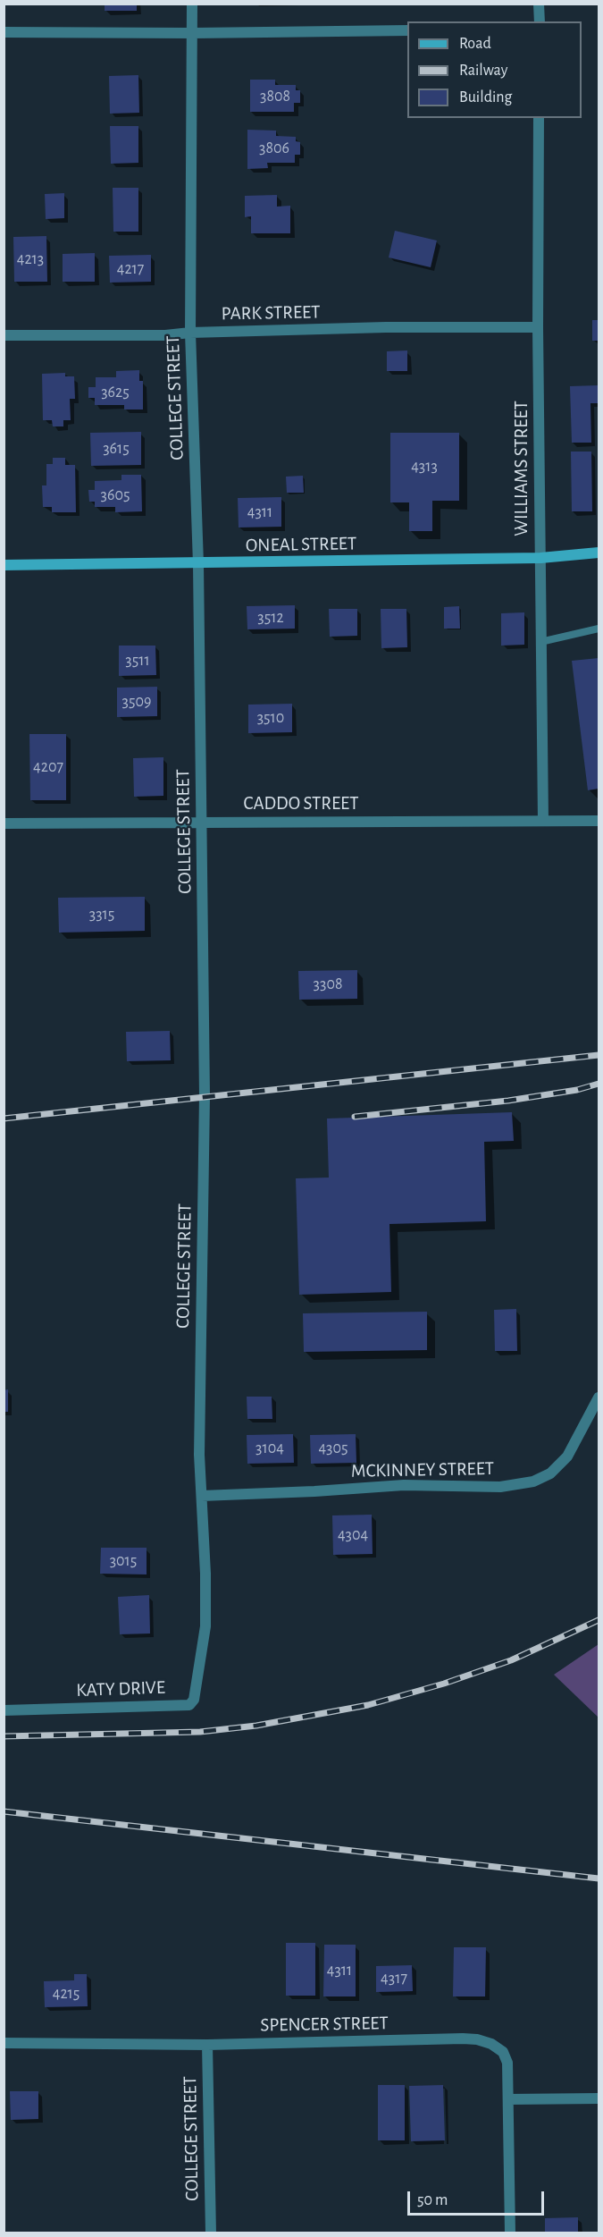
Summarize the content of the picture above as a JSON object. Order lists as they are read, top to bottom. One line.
{"streets":{"street":["PARK STREET","COLLEGE STREET","WILLIAMS STREET","ONEAL STREET","CADDO STREET","MCKINNEY STREET","KATY DRIVE","SPENCER STREET"]},"crossings":[["PARK STREET","COLLEGE STREET"],["PARK STREET","WILLIAMS STREET"],["COLLEGE STREET","ONEAL STREET"],["COLLEGE STREET","CADDO STREET"],["COLLEGE STREET","MCKINNEY STREET"],["COLLEGE STREET","KATY DRIVE"],["COLLEGE STREET","SPENCER STREET"],["WILLIAMS STREET","ONEAL STREET"],["WILLIAMS STREET","CADDO STREET"]],"house_numbers":["3808","3806","4213","4217","3625","3615","4313","3605","4311","3512","3511","3509","3510","4207","3315","3308","3104","4305","4304","3015","4311","4317","4215"],"legend":["Road","Railway","Building"],"scale_bar":"50 m"}
